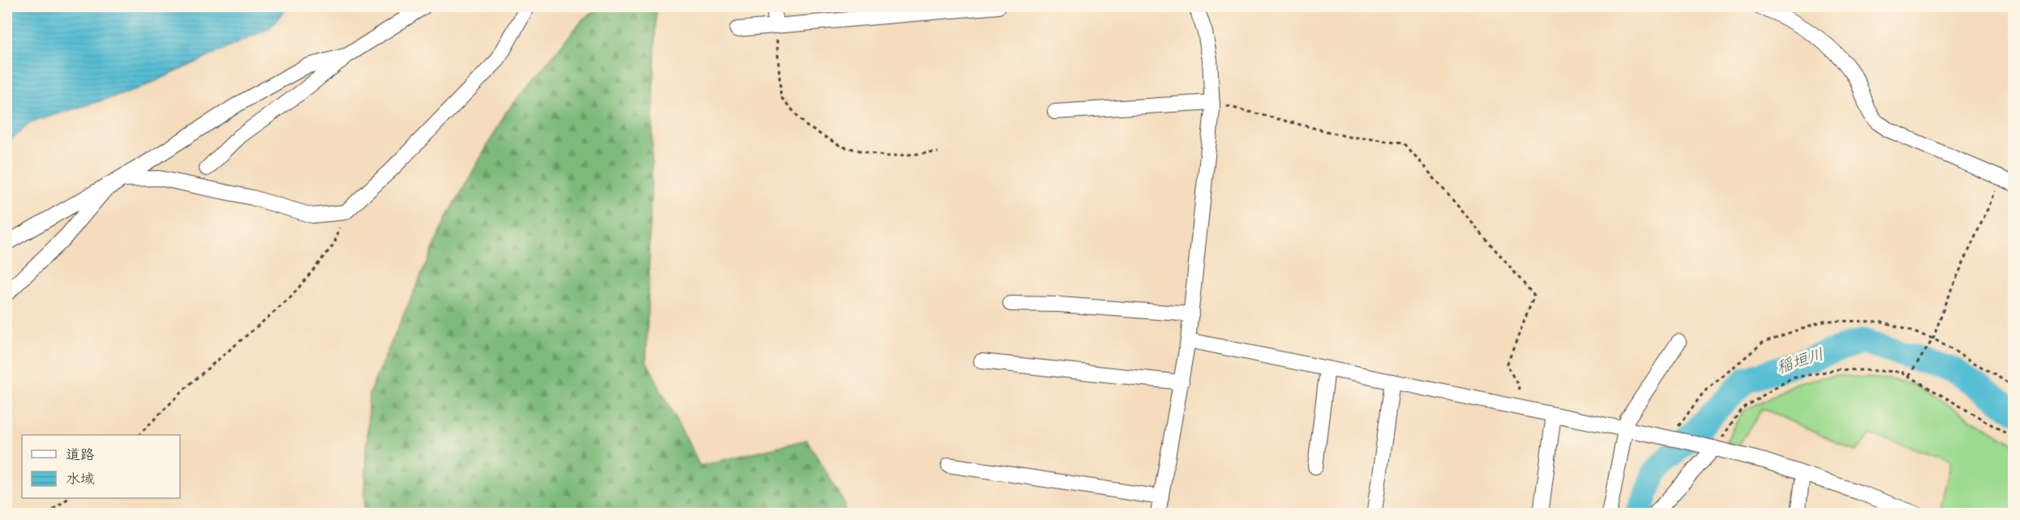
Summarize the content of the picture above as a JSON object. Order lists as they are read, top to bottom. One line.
{"water":["稲垣川"],"legend":["道路","水域"]}
